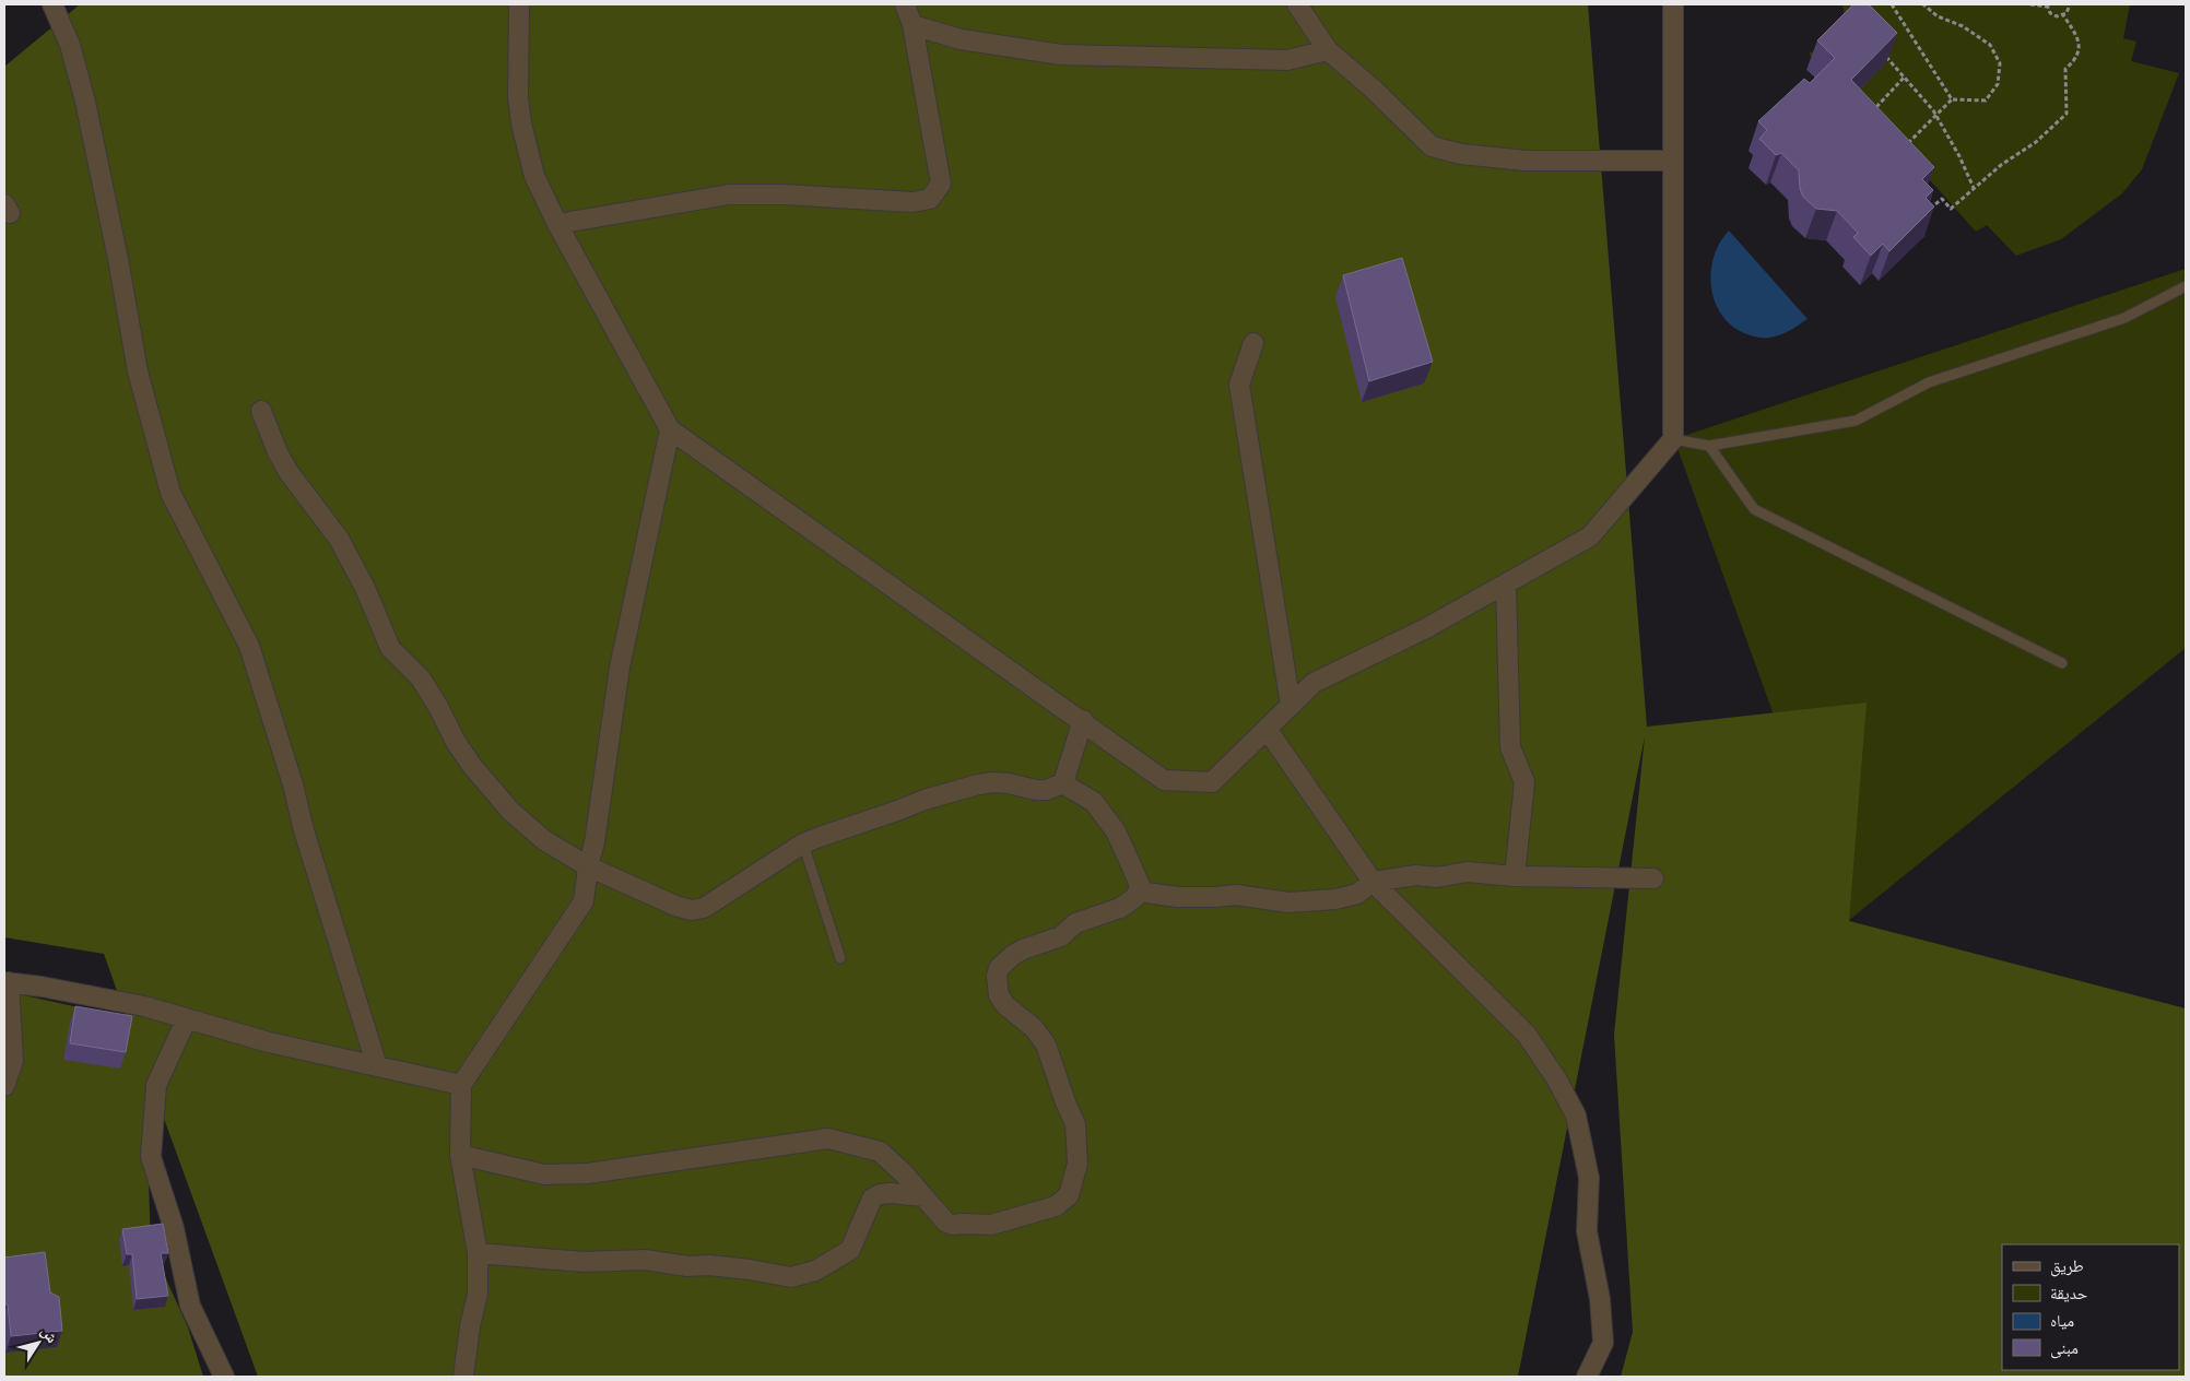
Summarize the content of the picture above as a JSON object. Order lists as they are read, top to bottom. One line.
{"legend":["طريق","حديقة","مياه","مبنى"],"north":"top right"}
